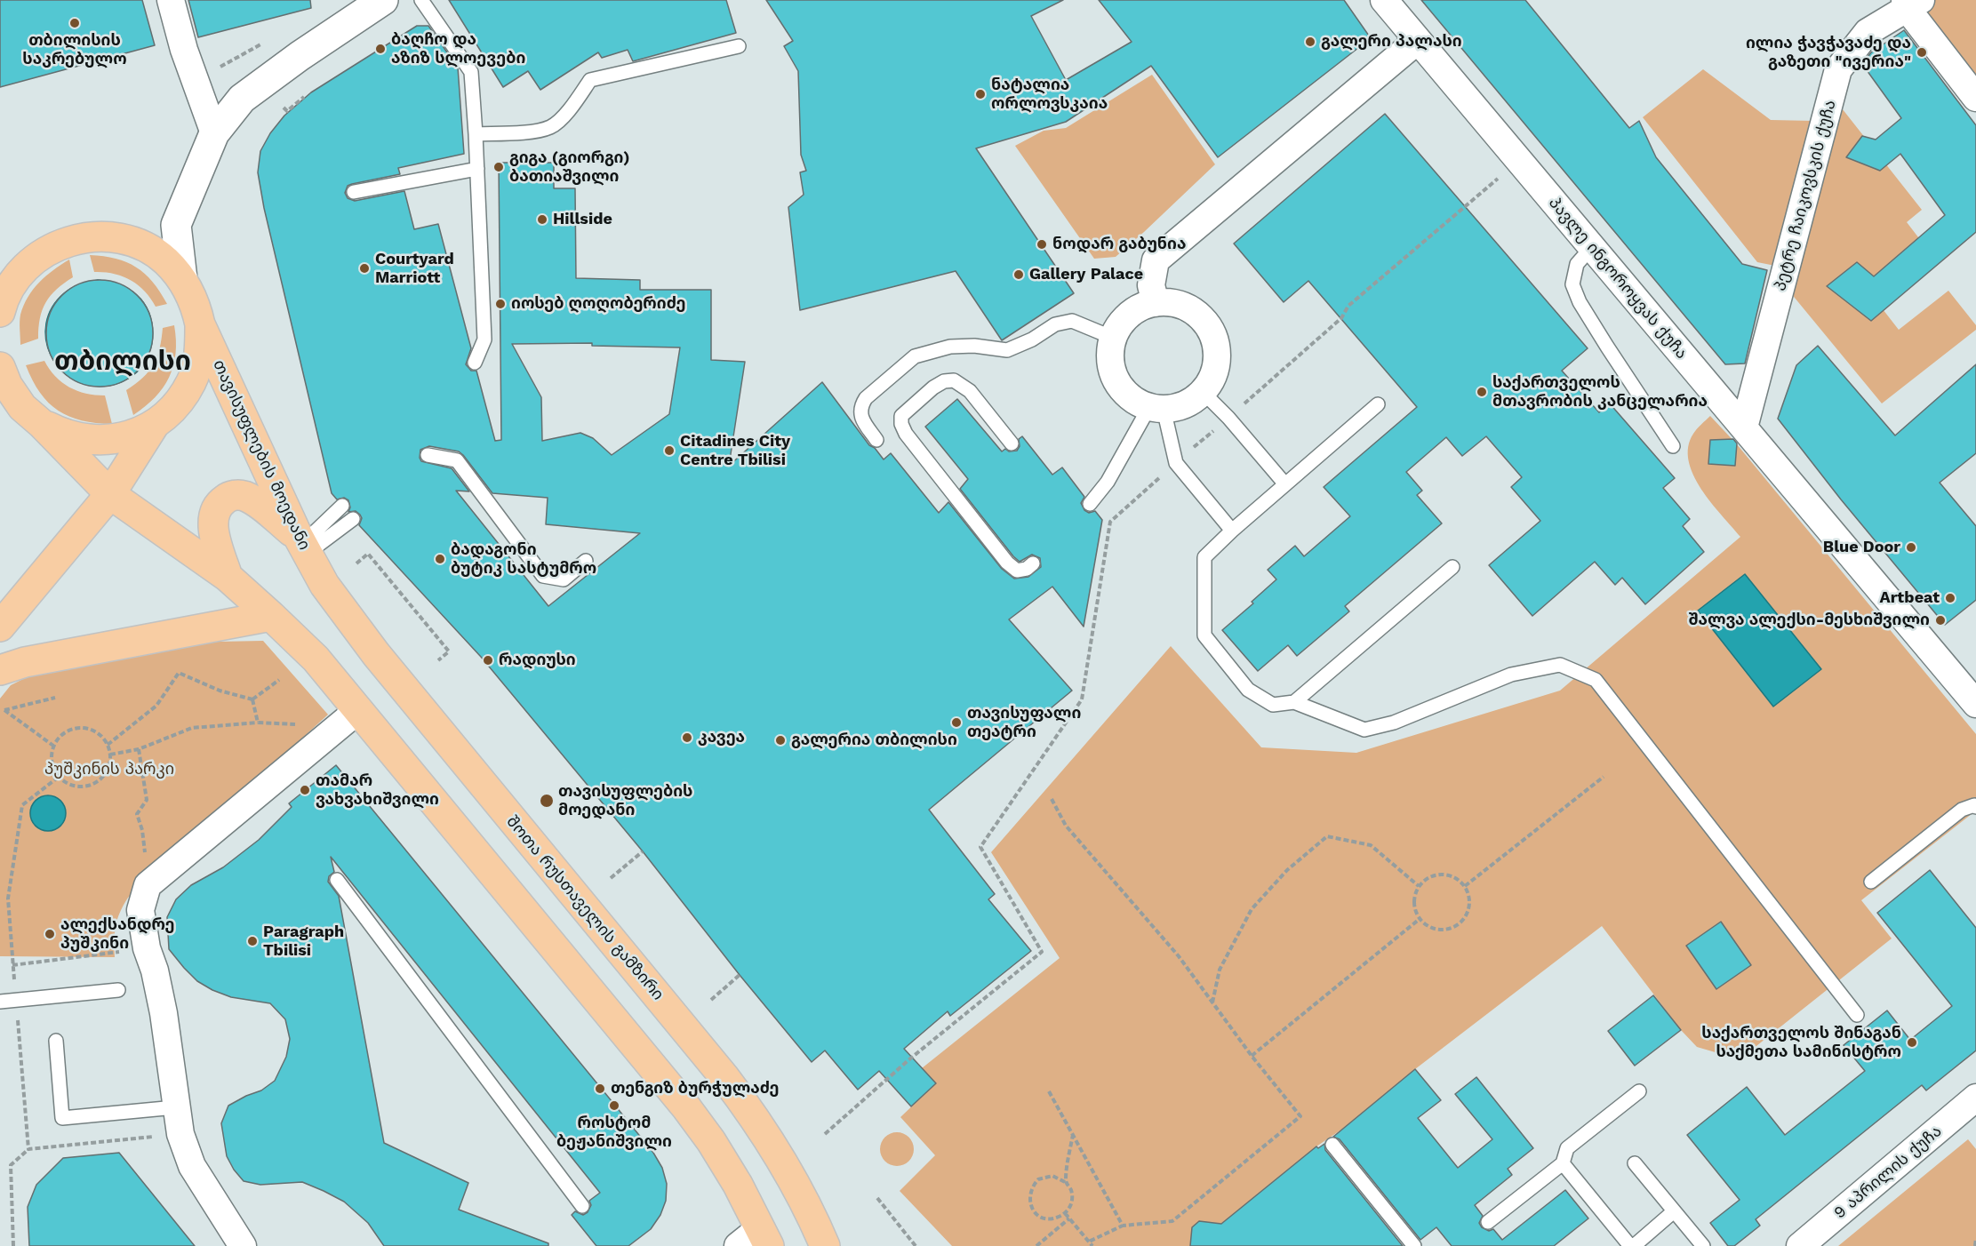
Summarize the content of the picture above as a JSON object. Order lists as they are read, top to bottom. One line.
{"streets":{"main road":["თავისუფლების მოედანი","შოთა რუსთაველის გამზირი"],"street":["პეტრე ჩაიკოვსკის ქუჩა","პავლე ინგოროყვას ქუჩა","9 აპრილის ქუჩა"]},"crossings":[["პეტრე ჩაიკოვსკის ქუჩა","პავლე ინგოროყვას ქუჩა"],["თავისუფლების მოედანი","შოთა რუსთაველის გამზირი"]],"districts":["თბილისი"],"parks":["პუშკინის პარკი"],"places":["თბილისის საკრებულო","გალერი პალასი","ბაღჩო და აზიზ სლოევები","ილია ჭავჭავაძე და გაზეთი \"ივერია\"","ნატალია ორლოვსკაია","გიგა (გიორგი) ბათიაშვილი","Hillside","ნოდარ გაბუნია","Courtyard Marriott","Gallery Palace","იოსებ ღოღობერიძე","საქართველოს მთავრობის კანცელარია","Citadines City Centre Tbilisi","Blue Door","ბადაგონი ბუტიკ სასტუმრო","Artbeat","შალვა ალექსი-მესხიშვილი","რადიუსი","თავისუფალი თეატრი","კავეა","გალერია თბილისი","თამარ ვახვახიშვილი","თავისუფლების მოედანი","ალექსანდრე პუშკინი","Paragraph Tbilisi","საქართველოს შინაგან საქმეთა სამინისტრო","თენგიზ ბურჭულაძე","როსტომ ბეჟანიშვილი"]}
